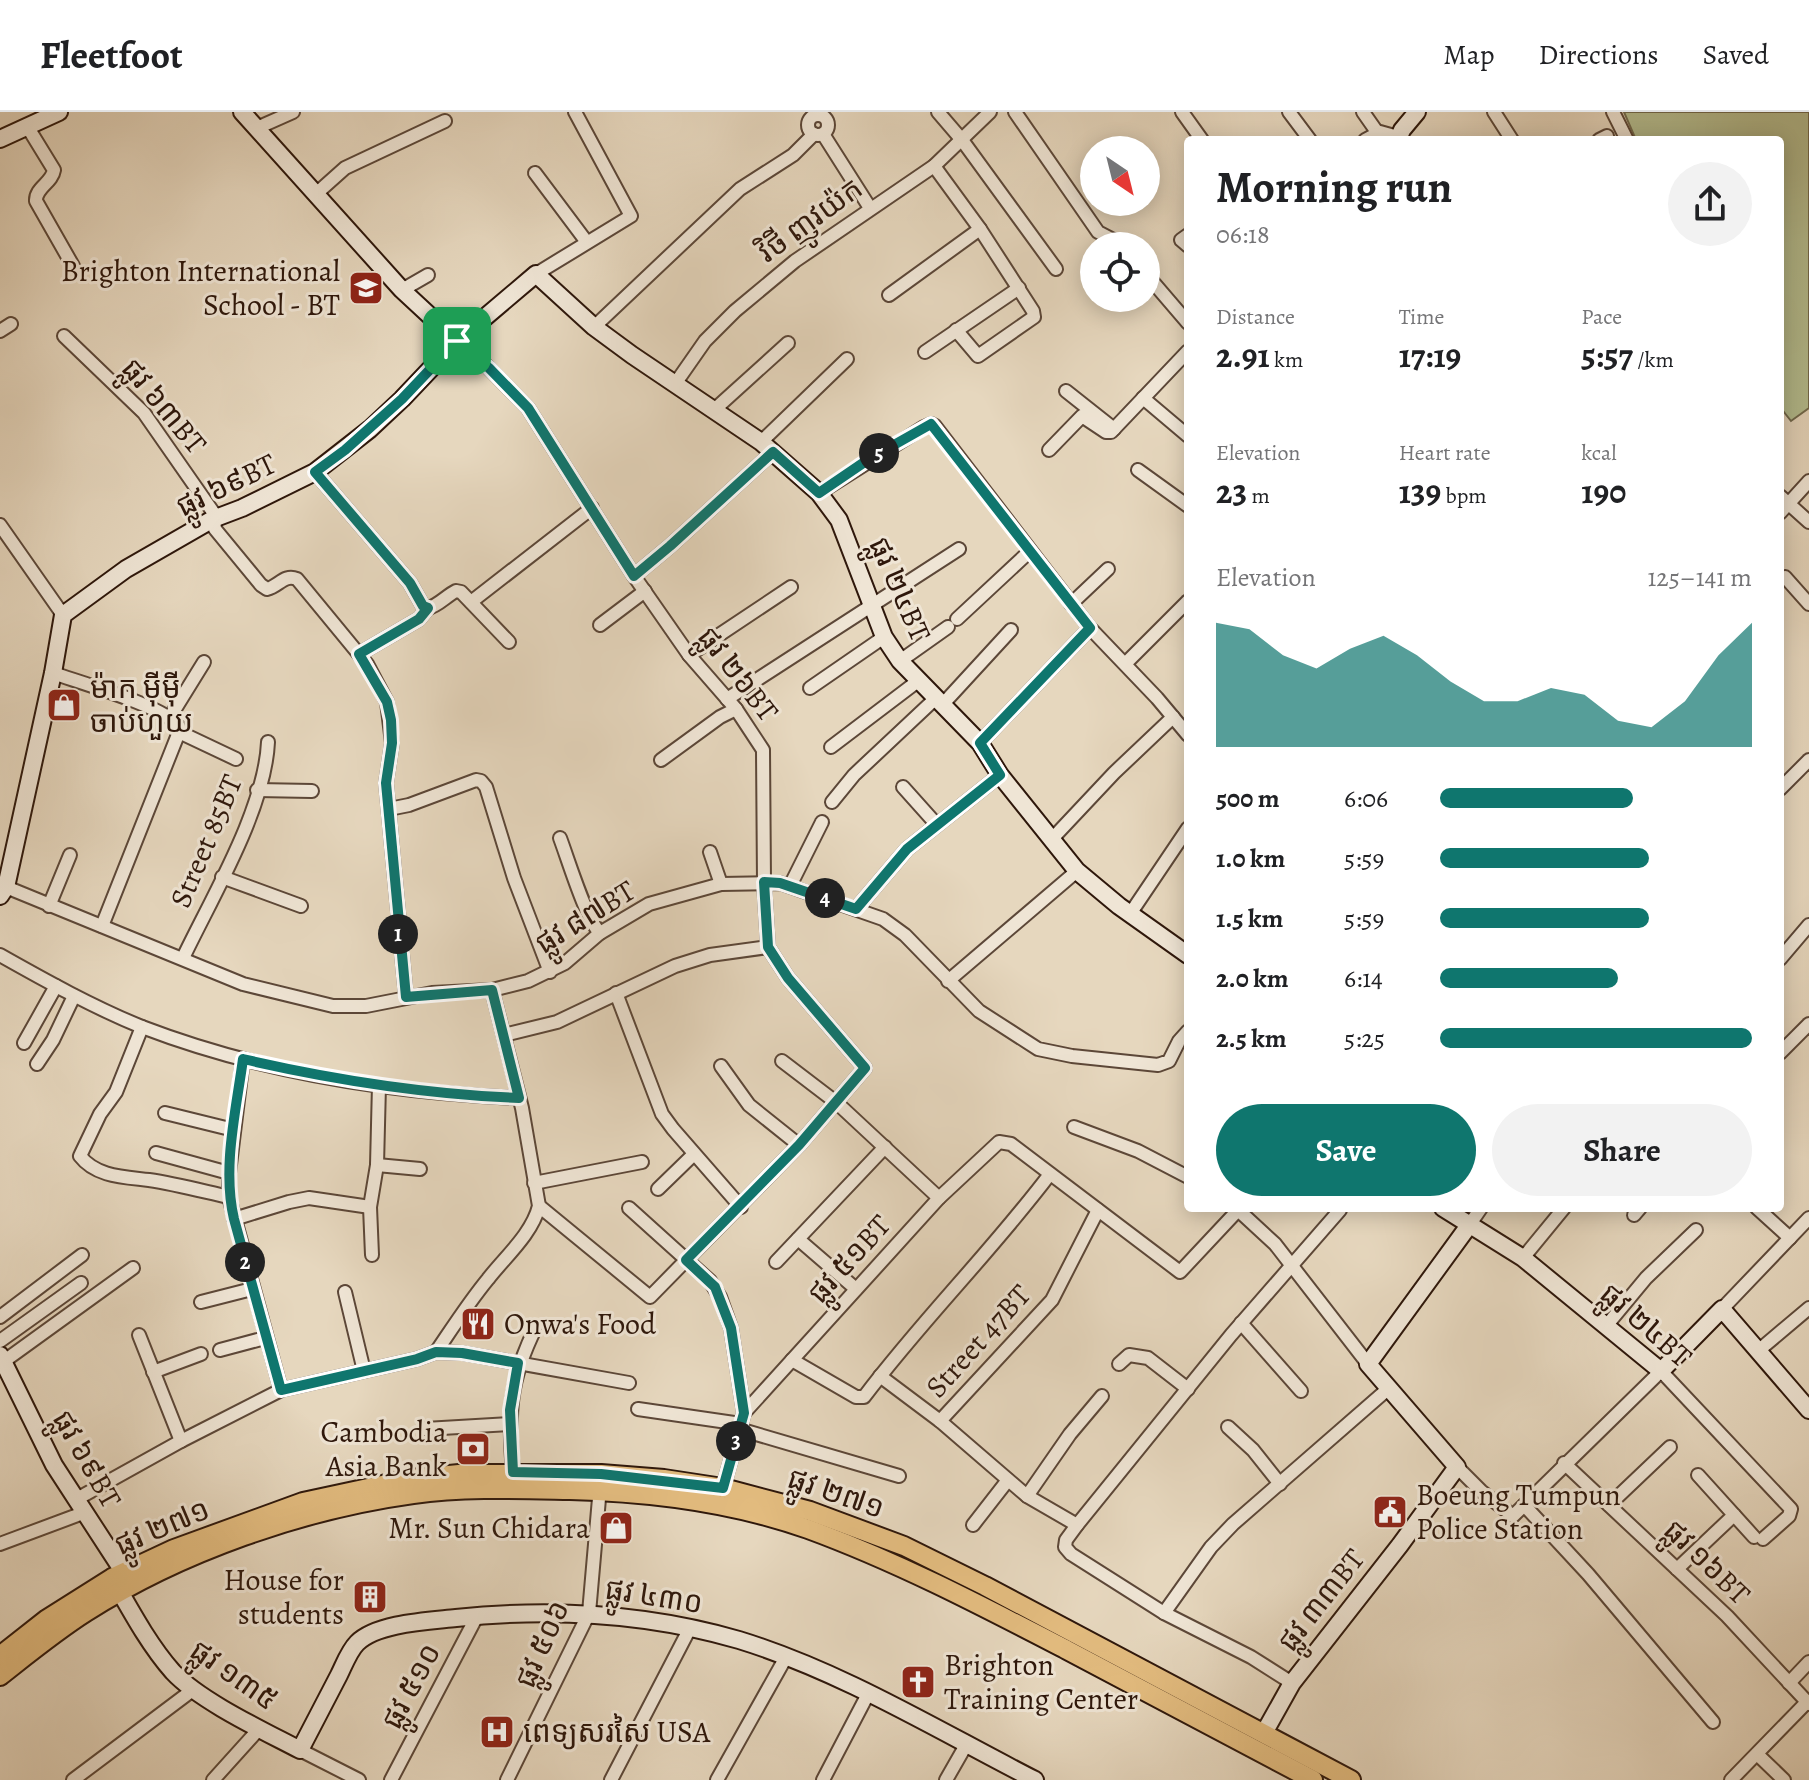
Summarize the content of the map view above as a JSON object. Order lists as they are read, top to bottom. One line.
{"streets":{"main road":["ផ្លូវ ២៧១"],"street":["វិថី ញូវយ៉ក","ផ្លូវ ៦៣BT","ផ្លូវ ៦៩BT","ផ្លូវ ២៤BT","ផ្លូវ ២៦BT","Street 85BT","ផ្លូវ ៨៧BT","ផ្លូវ ៥១BT","Street 47BT","ផ្លូវ ១៦BT","ផ្លូវ ៤៣០","ផ្លូវ ៣៣BT","ផ្លូវ ៥០៦","ផ្លូវ ១៣៥","ផ្លូវ ៥១០"]},"crossings":[["វិថី ញូវយ៉ក","ផ្លូវ ២៤BT"],["ផ្លូវ ៦៣BT","ផ្លូវ ៦៩BT"],["ផ្លូវ ៦៣BT","ផ្លូវ ៨៧BT"],["ផ្លូវ ៦៩BT","ផ្លូវ ២៤BT"],["ផ្លូវ ៦៩BT","ផ្លូវ ២៦BT"],["ផ្លូវ ៦៩BT","ផ្លូវ ២៧១"],["ផ្លូវ ៦៩BT","ផ្លូវ ១៣៥"],["ផ្លូវ ២៦BT","ផ្លូវ ៨៧BT"],["Street 85BT","ផ្លូវ ៨៧BT"],["ផ្លូវ ២៧១","ផ្លូវ ៣៣BT"],["ផ្លូវ ២៧១","ផ្លូវ ៥០៦"],["ផ្លូវ ២៧១","ផ្លូវ ១៣៥"],["ផ្លូវ ៤៣០","ផ្លូវ ៥០៦"],["ផ្លូវ ៤៣០","ផ្លូវ ១៣៥"],["ផ្លូវ ៤៣០","ផ្លូវ ៥១០"]],"places":{"school or university":["Brighton International School - BT"],"shop":["ម៉ាក ម៉ីម៉ី ចាប់ហួយ","Mr. Sun Chidara"],"restaurant":["Onwa's Food"],"bank":["Cambodia Asia Bank"],"public building":["Boeung Tumpun Police Station"],"building":["House for students"],"church":["Brighton Training Center"],"hospital":["ពេទ្យសរសៃ USA"]},"north":"bottom right","page":{"header":"Fleetfoot","nav":["Map","Directions","Saved"],"heading":["Morning run","06:18"],"stats":[["Distance","2.91 km"],["Time","17:19"],["Pace","5:57 /km"],["Elevation","23 m"],["Heart rate","139 bpm"],["kcal","190"]],"pins":["5","4","1","2","3"],"chart":["Elevation","125–141 m"],"list":[{"name":"500 m","note":"6:06"},{"name":"1.0 km","note":"5:59"},{"name":"1.5 km","note":"5:59"},{"name":"2.0 km","note":"6:14"},{"name":"2.5 km","note":"5:25"}],"buttons":["Save","Share"]}}
